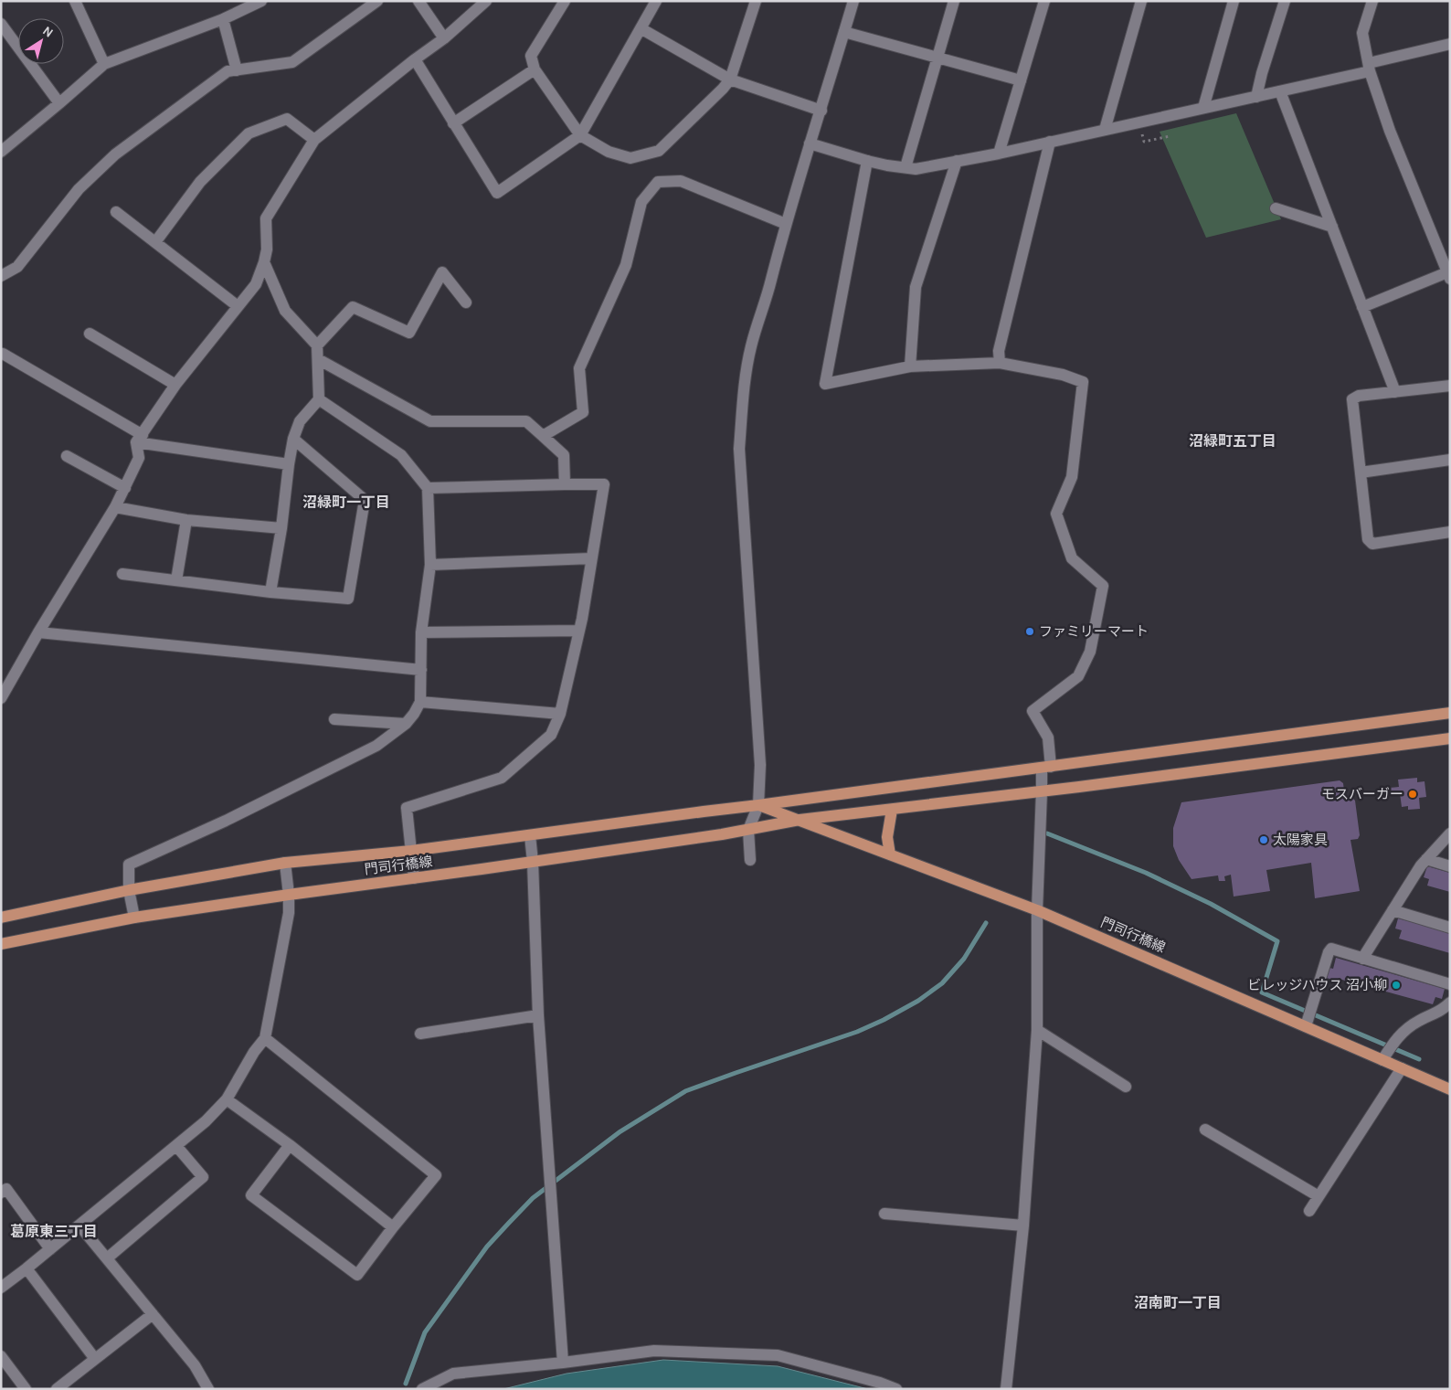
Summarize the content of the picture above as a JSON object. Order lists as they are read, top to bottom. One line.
{"streets":{"main road":["門司行橋線"]},"districts":["沼緑町五丁目","沼緑町一丁目","葛原東三丁目","沼南町一丁目"],"places":["ファミリーマート","モスバーガー","太陽家具","ビレッジハウス 沼小柳"],"north":"top right"}
